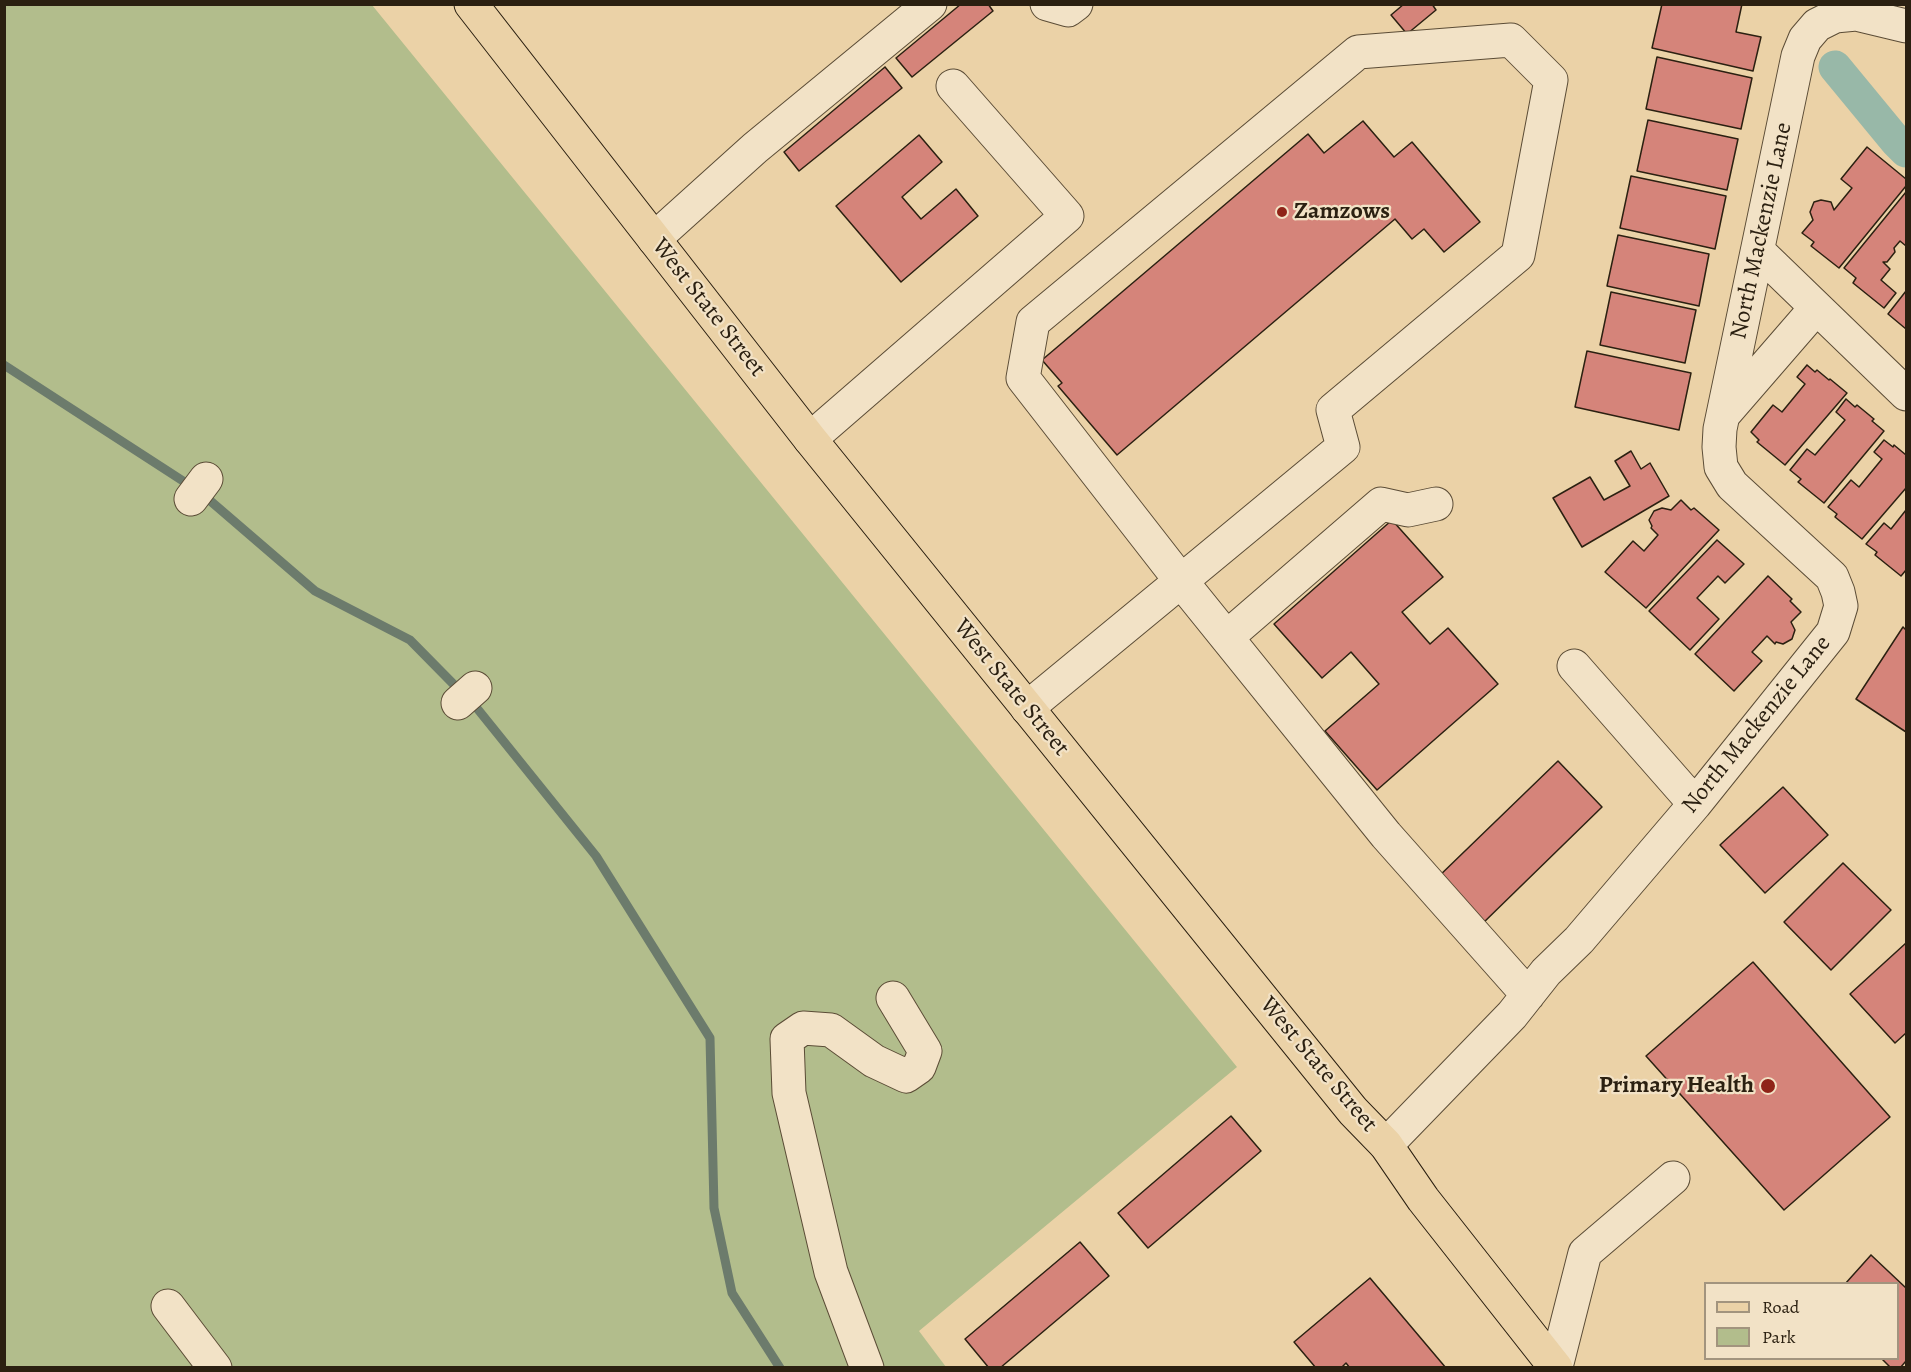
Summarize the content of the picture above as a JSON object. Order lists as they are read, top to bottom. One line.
{"streets":{"main road":["West State Street"],"street":["North Mackenzie Lane"]},"crossings":[["North Mackenzie Lane","West State Street"]],"places":["Zamzows","Primary Health"],"legend":["Road","Park"]}
